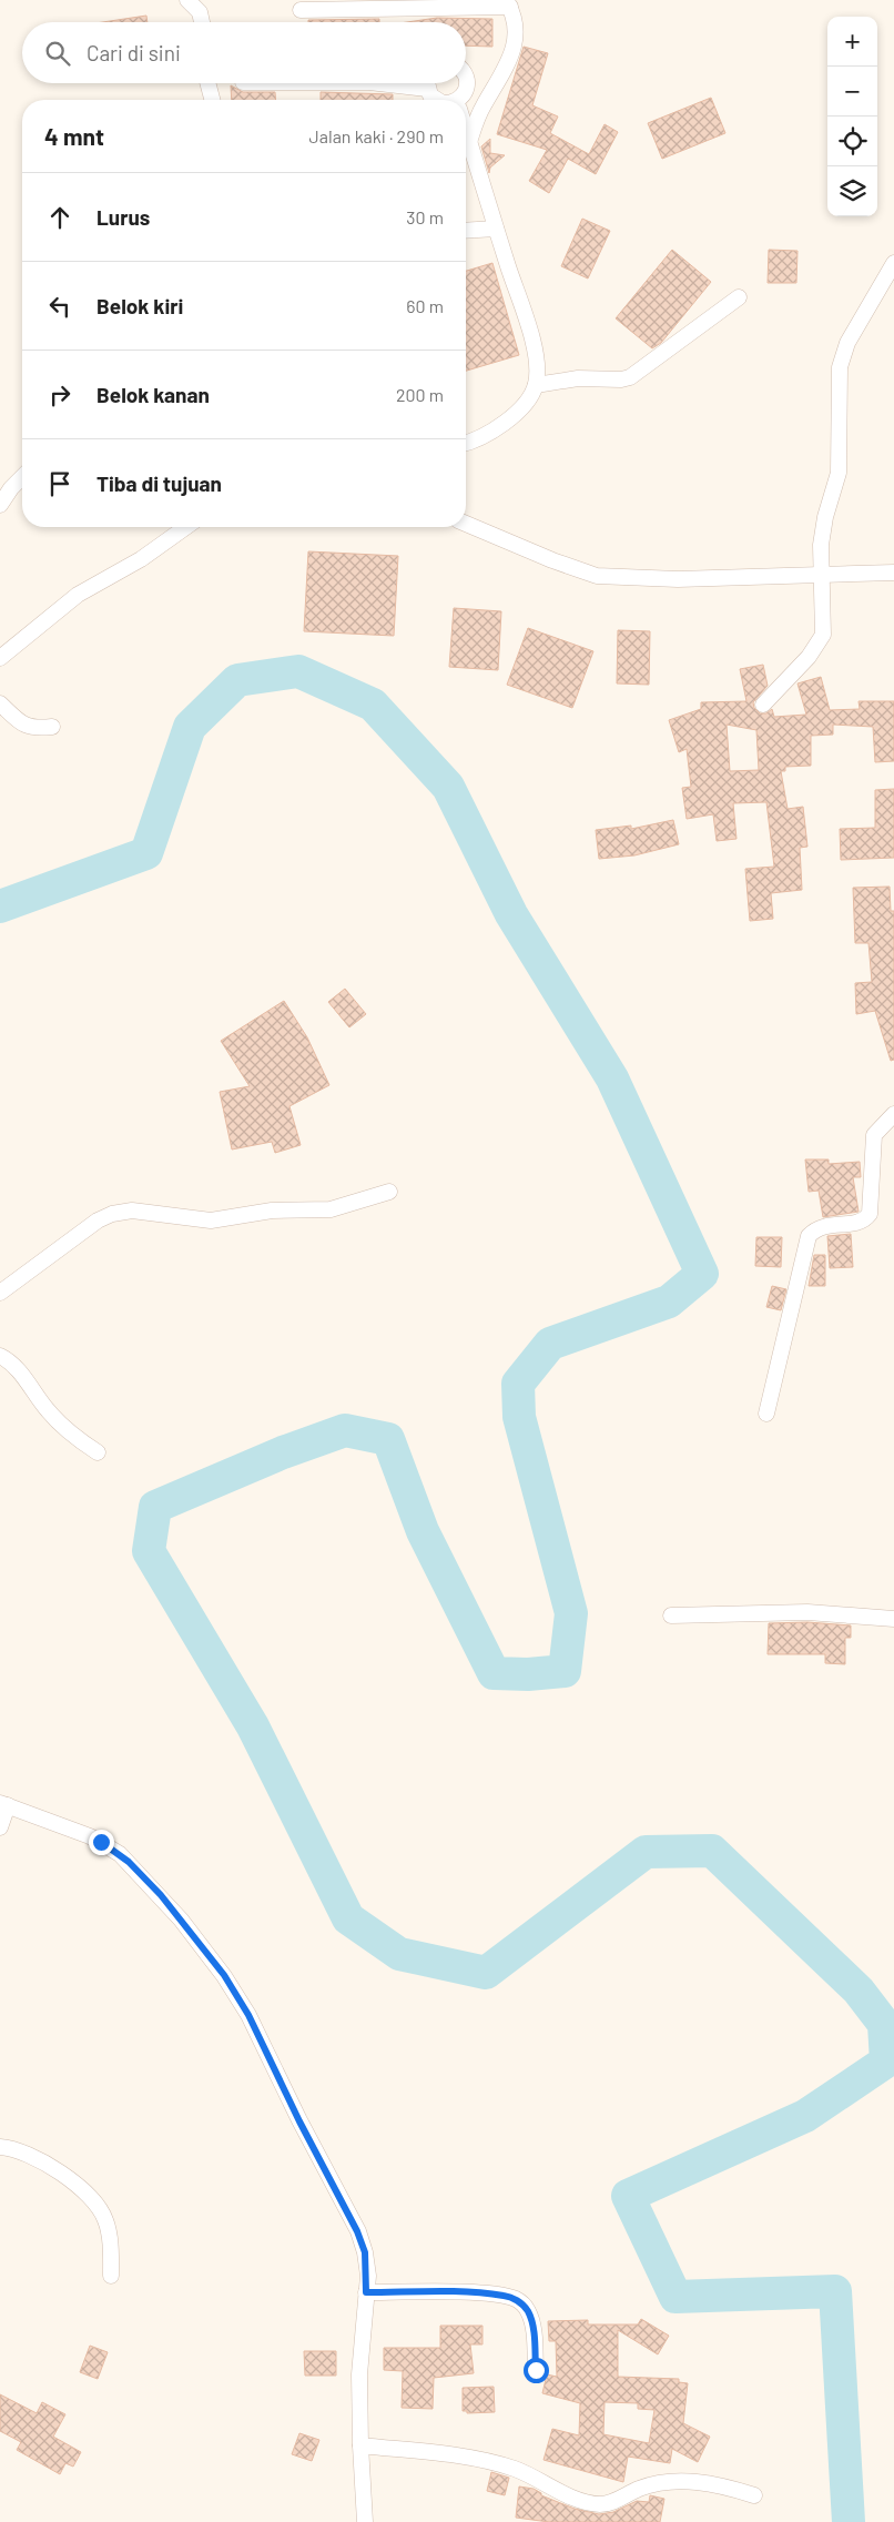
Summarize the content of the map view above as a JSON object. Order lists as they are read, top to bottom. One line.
{"page":{"map_buttons":["+","−"],"search":"Cari di sini","heading":["4 mnt","Jalan kaki · 290 m"],"list":[["Lurus","30 m"],["Belok kiri","60 m"],["Belok kanan","200 m"],"Tiba di tujuan"]}}
